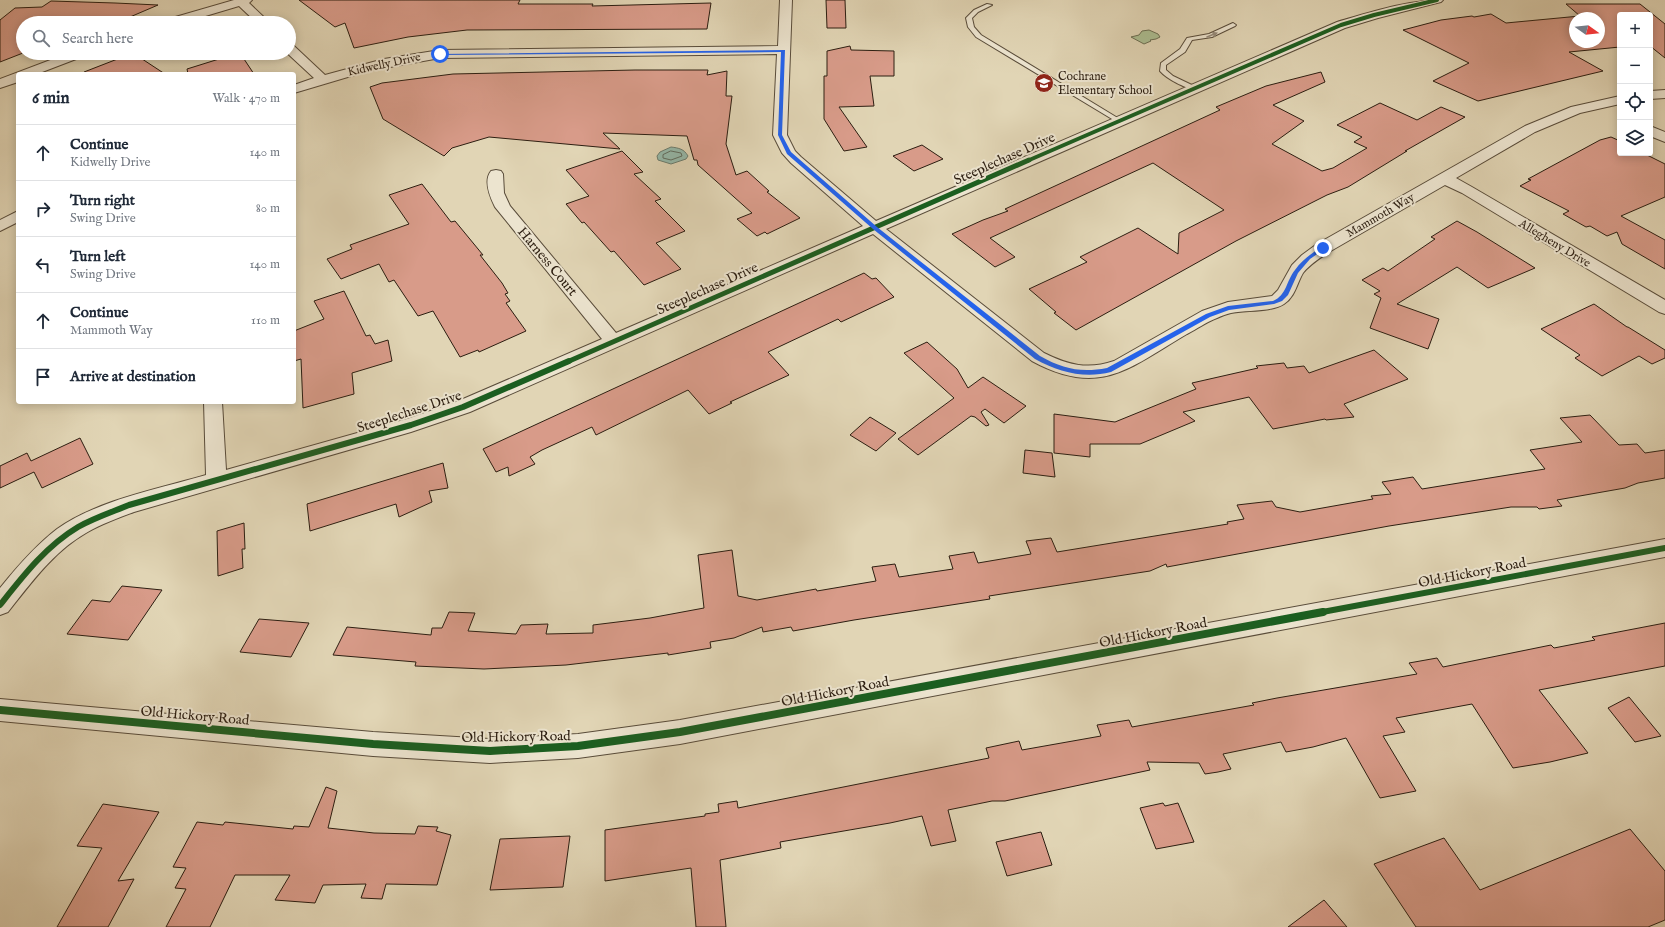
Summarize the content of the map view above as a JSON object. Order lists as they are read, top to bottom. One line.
{"streets":{"street":["Kidwelly Drive","Steeplechase Drive","Mammoth Way","Allegheny Drive","Harness Court","Old Hickory Road"]},"crossings":[["Kidwelly Drive","Mammoth Way"],["Steeplechase Drive","Mammoth Way"],["Steeplechase Drive","Harness Court"],["Mammoth Way","Allegheny Drive"]],"places":{"school or university":["Cochrane Elementary School"]},"north":"right","page":{"map_buttons":["+","−"],"search":"Search here","heading":["6 min","Walk · 470 m"],"list":[["Continue","Kidwelly Drive","140 m"],["Turn right","Swing Drive","80 m"],["Turn left","Swing Drive","140 m"],["Continue","Mammoth Way","110 m"],"Arrive at destination"]}}
